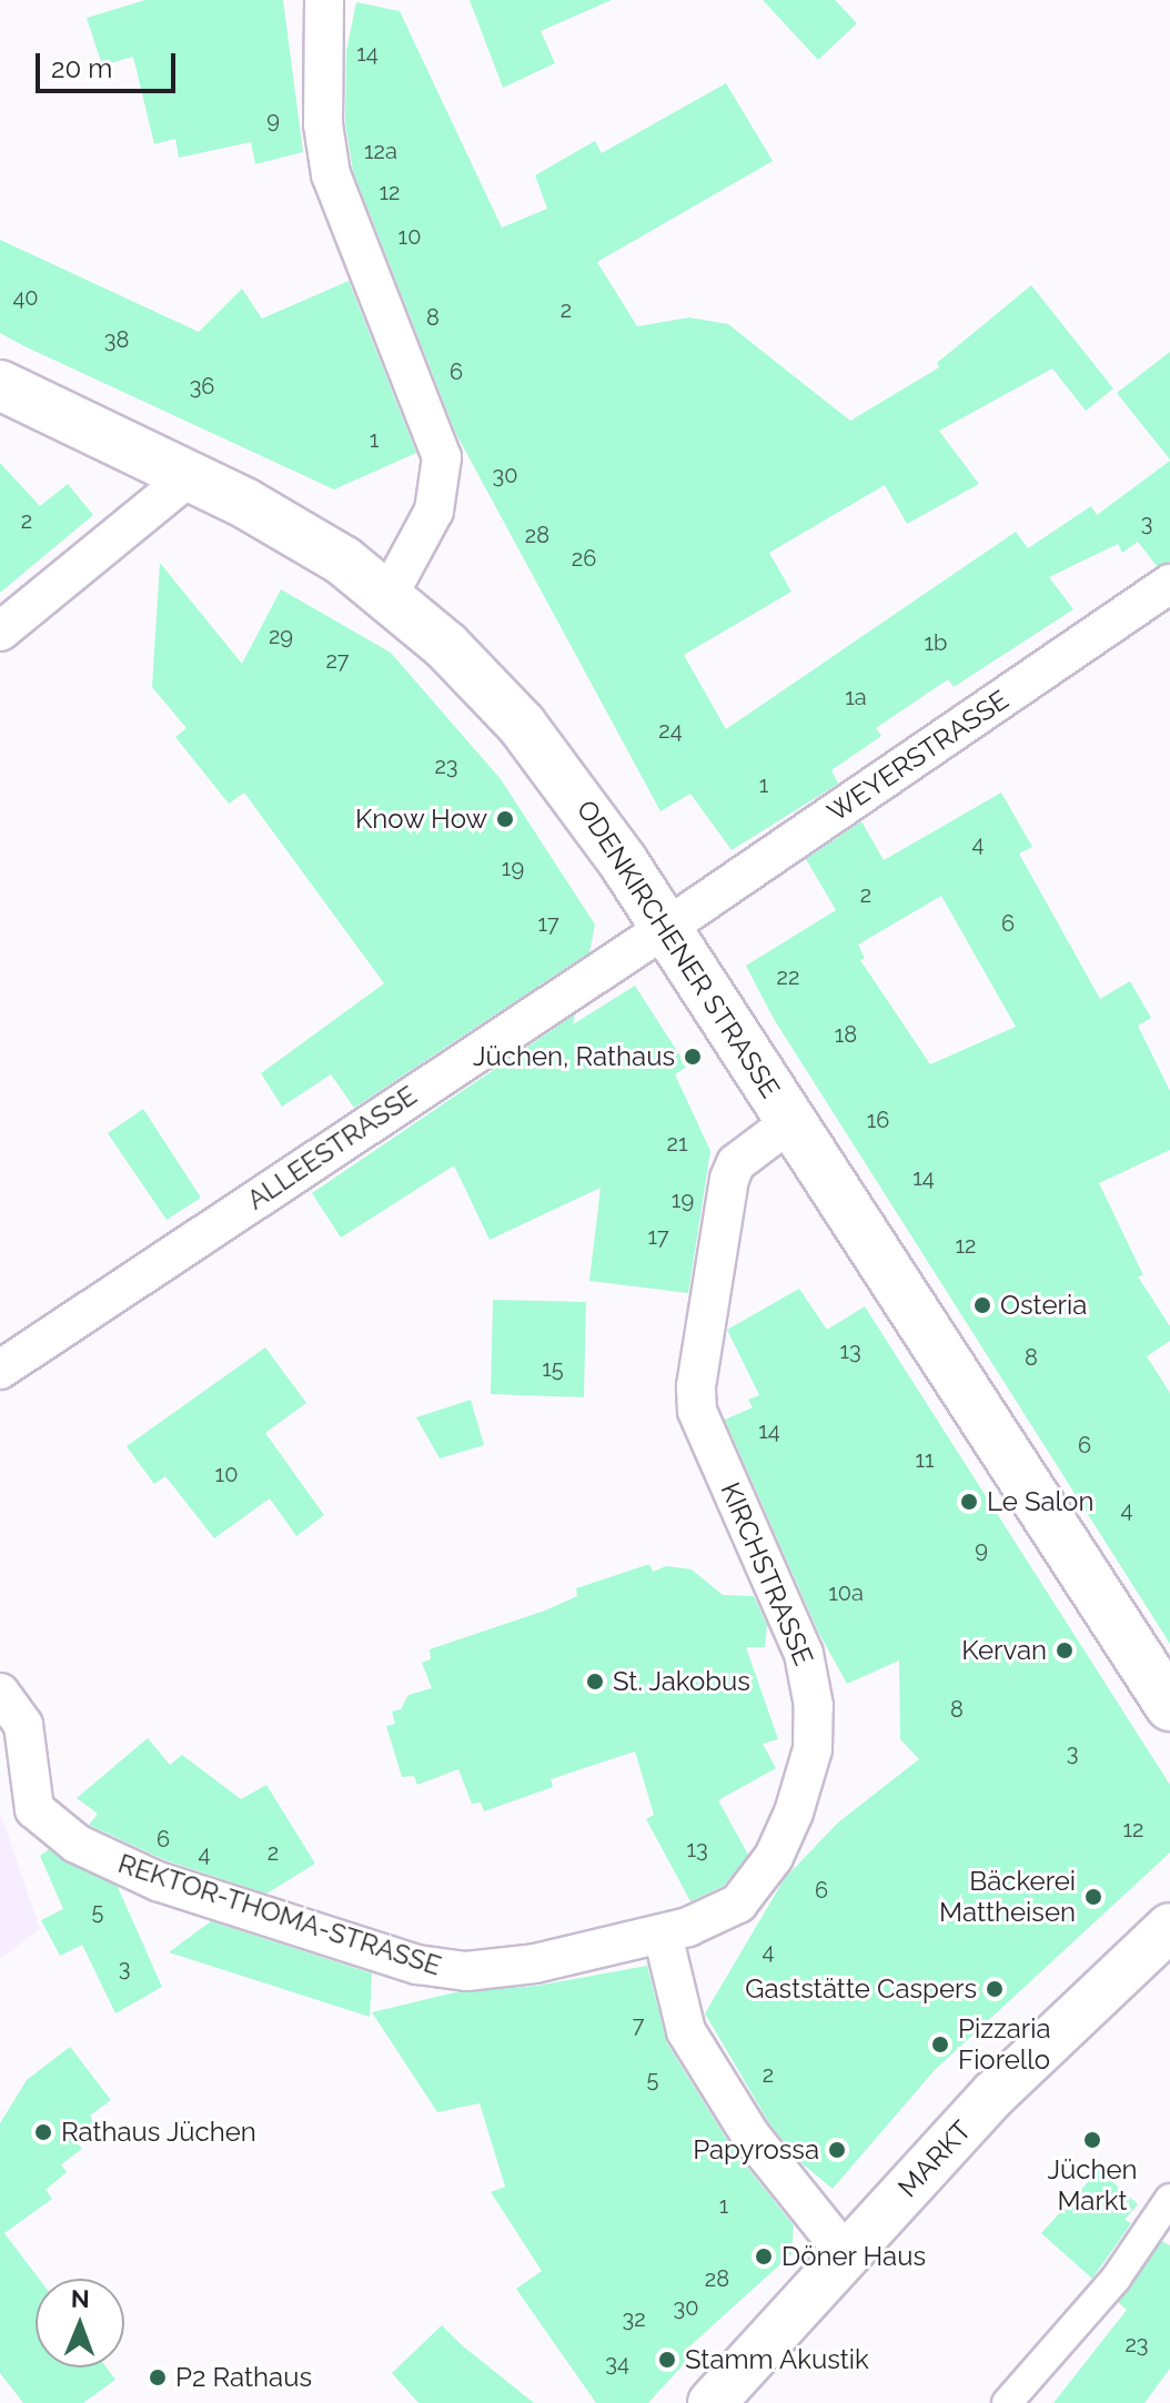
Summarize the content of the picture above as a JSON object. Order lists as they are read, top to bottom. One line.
{"streets":{"main road":["ODENKIRCHENER STRASSE"],"street":["WEYERSTRASSE","ALLEESTRASSE","KIRCHSTRASSE","REKTOR-THOMA-STRASSE","MARKT"]},"crossings":[["WEYERSTRASSE","ODENKIRCHENER STRASSE"],["WEYERSTRASSE","ALLEESTRASSE"],["ODENKIRCHENER STRASSE","ALLEESTRASSE"],["ODENKIRCHENER STRASSE","KIRCHSTRASSE"],["KIRCHSTRASSE","REKTOR-THOMA-STRASSE"]],"places":["Know How","Jüchen, Rathaus","Osteria","Le Salon","Kervan","St. Jakobus","Bäckerei Mattheisen","Gaststätte Caspers","Pizzaria Fiorello","Rathaus Jüchen","Jüchen Markt","Papyrossa","Döner Haus","Stamm Akustik","P2 Rathaus"],"house_numbers":["14","9","12a","12","10","40","2","8","38","6","36","1","30","2","3","28","26","29","1b","27","1a","24","23","1","4","19","2","17","6","22","18","16","21","14","19","17","12","13","8","15","14","6","11","10","4","9","10a","8","3","12","6","13","2","4","6","5","4","3","7","2","5","1","28","30","32","23","34"],"scale_bar":"20 m","north":"top"}
